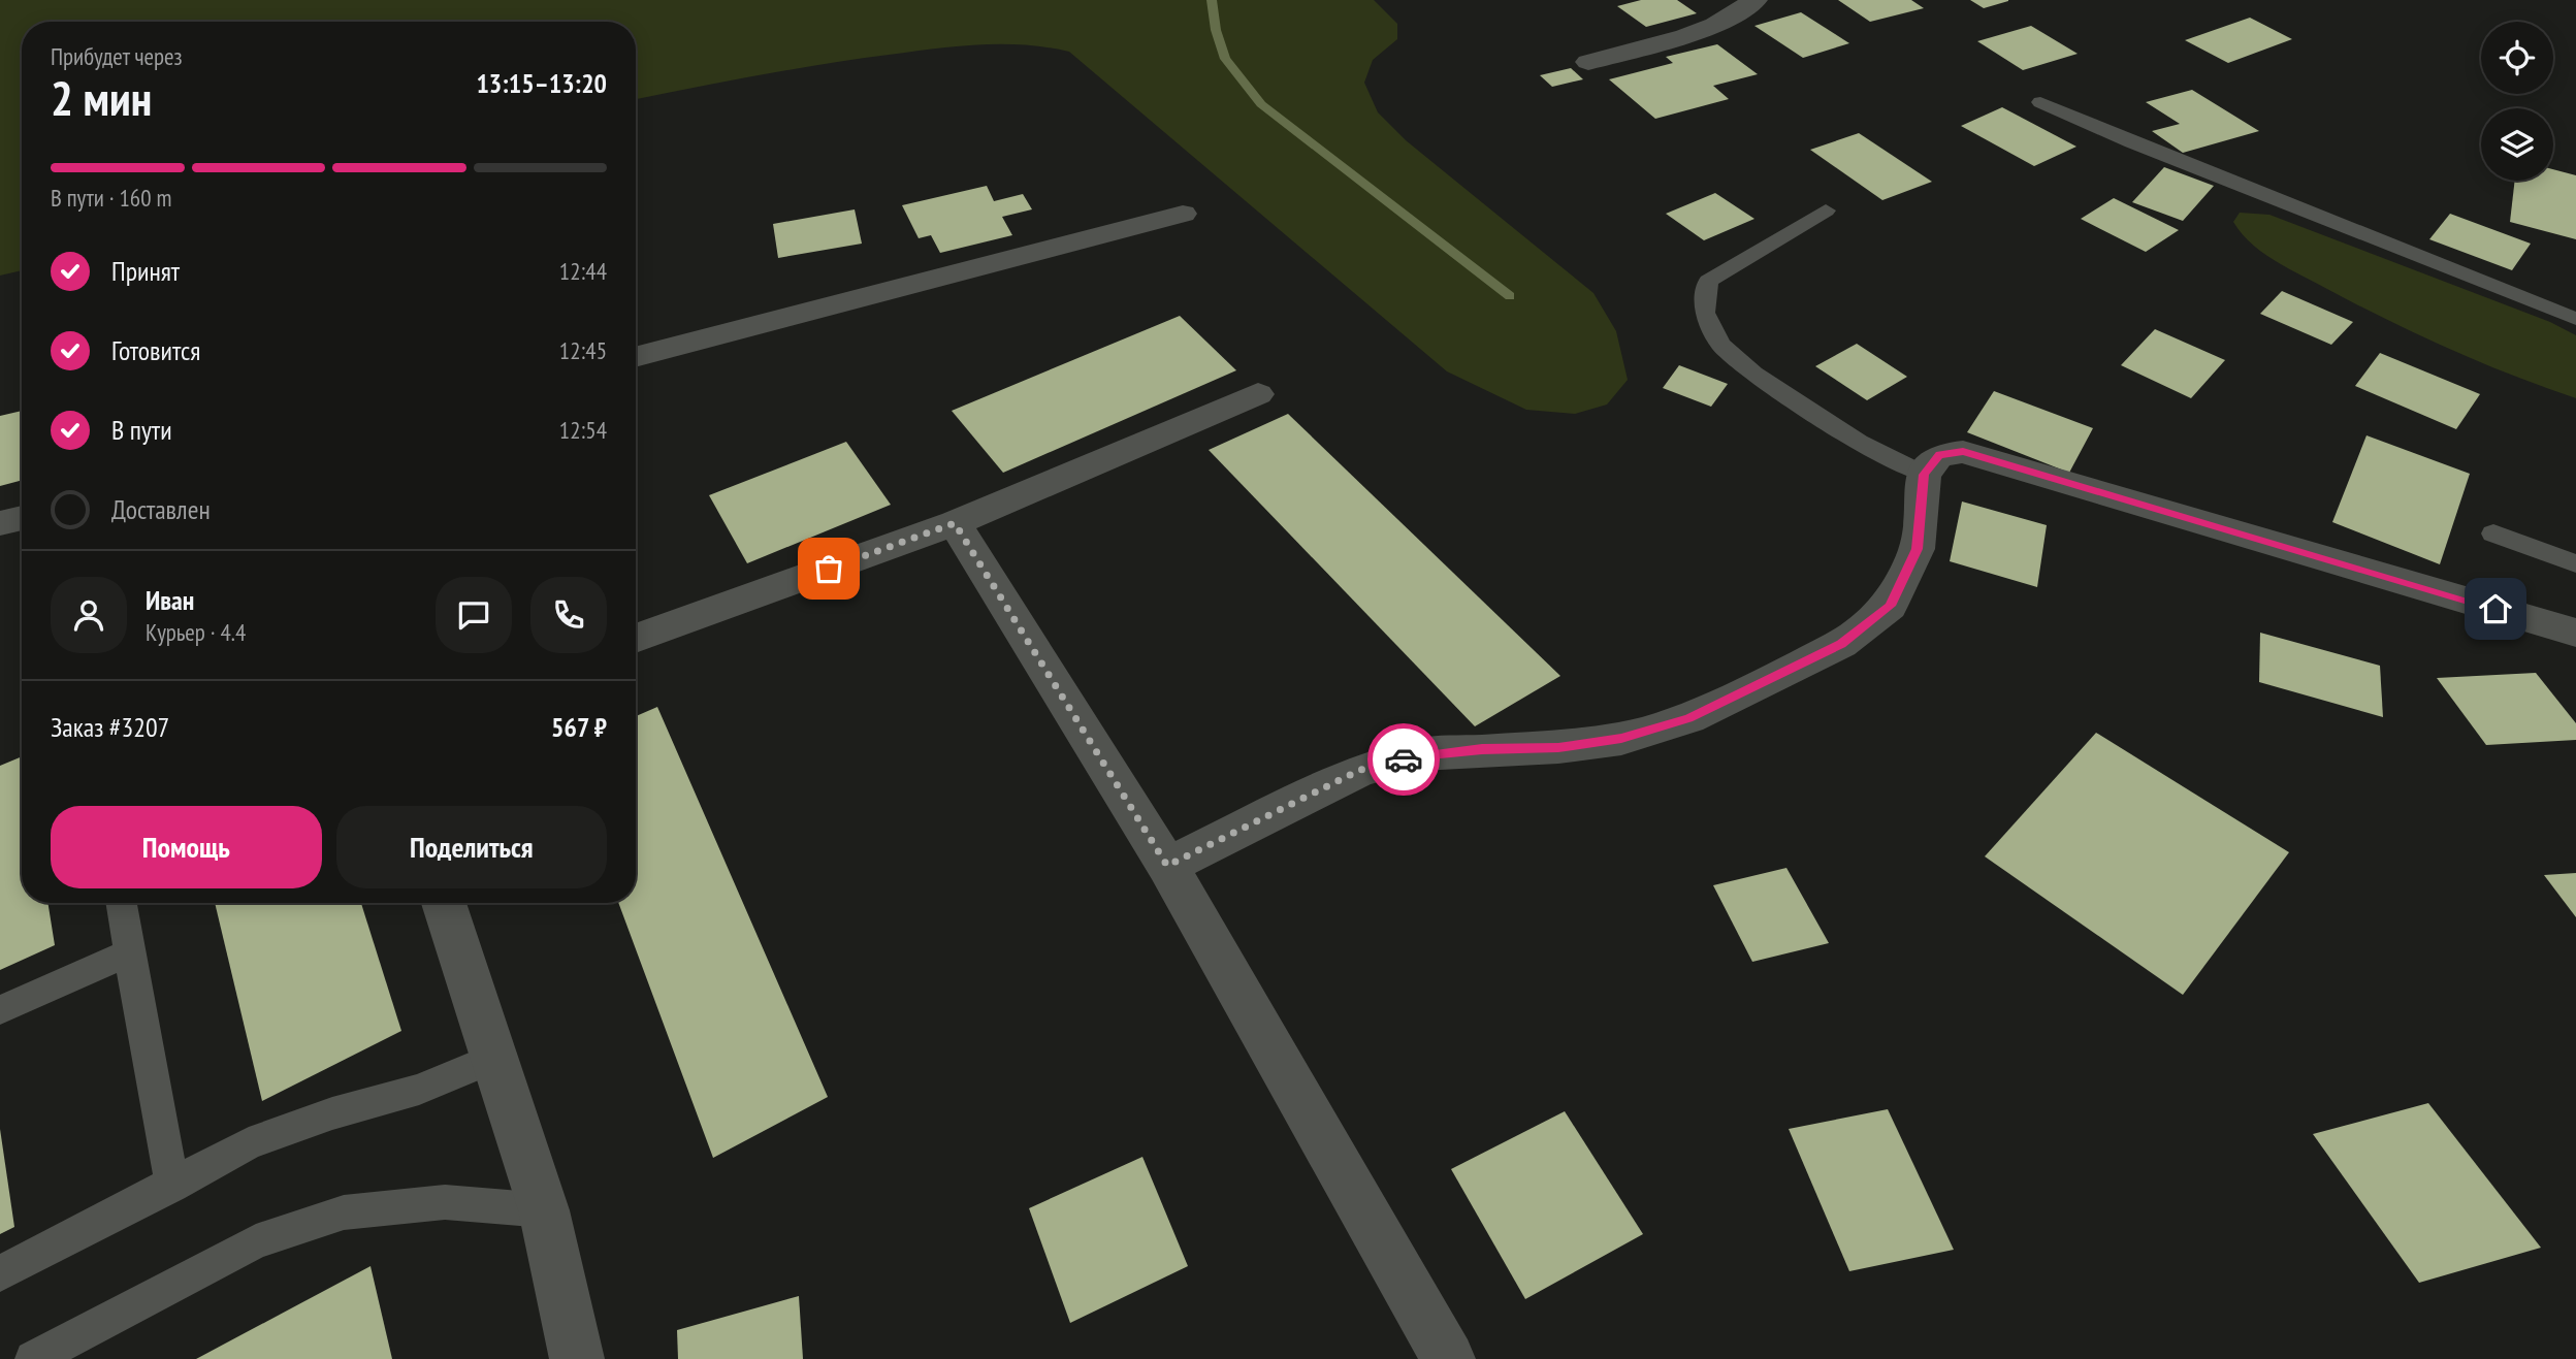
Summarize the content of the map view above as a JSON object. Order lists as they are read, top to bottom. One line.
{"page":{"heading":["2 мин","Прибудет через","13:15–13:20"],"panel":["Иван","Курьер · 4.4","Заказ #3207","567 ₽"],"bar":"В пути · 160 m","list":[["Принят","12:44"],["Готовится","12:45"],["В пути","12:54"],"Доставлен"],"buttons":["Помощь","Поделиться"]}}
